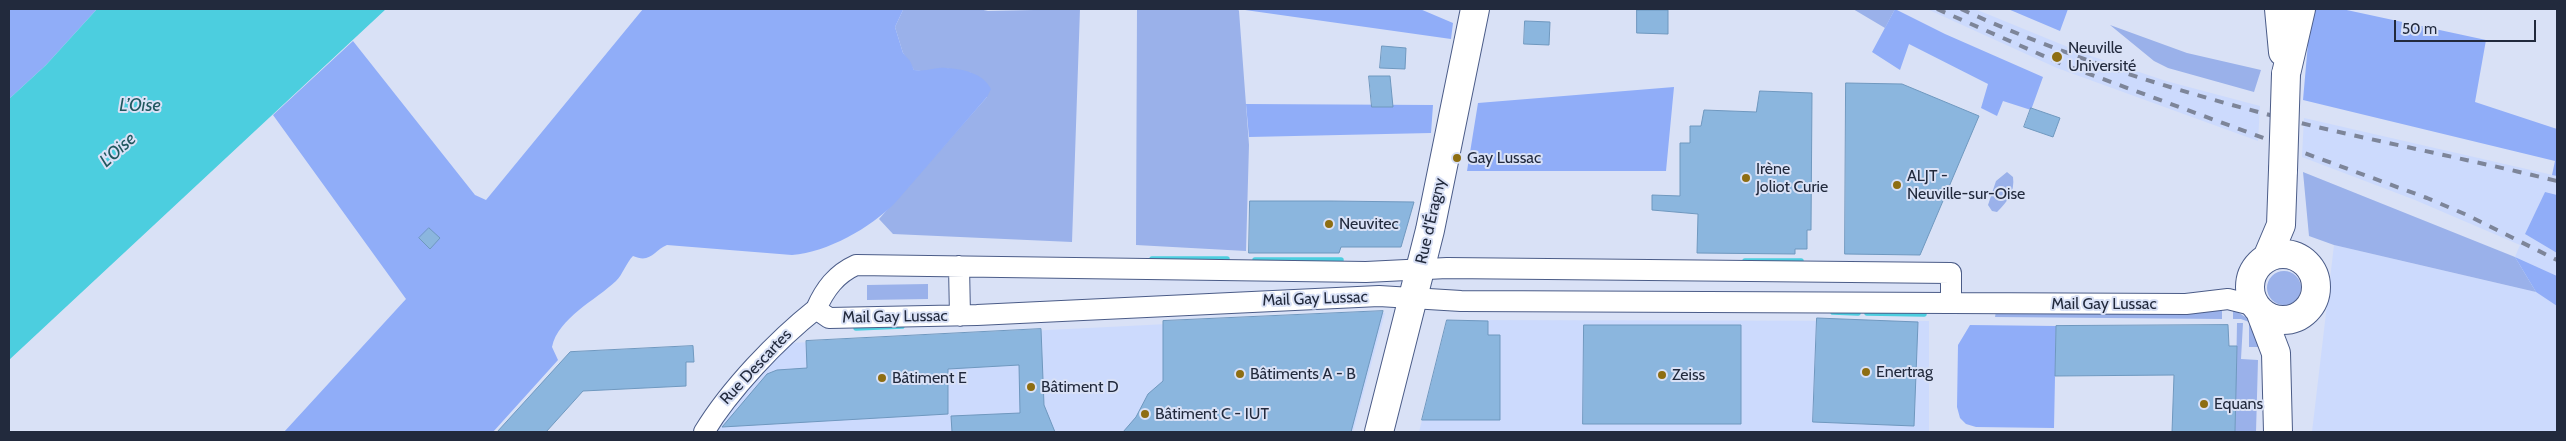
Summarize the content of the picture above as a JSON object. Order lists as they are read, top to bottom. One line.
{"streets":{"main road":["Rue d'Éragny"],"street":["Mail Gay Lussac","Rue Descartes"]},"crossings":[["Rue d'Éragny","Mail Gay Lussac"],["Mail Gay Lussac","Rue Descartes"]],"water":["L’Oise","L'Oise"],"places":["Neuville Université","Gay Lussac","Irène Joliot Curie","ALJT - Neuville-sur-Oise","Neuvitec","Enertrag","Bâtiments A - B","Zeiss","Bâtiment E","Bâtiment D","Equans","Bâtiment C - IUT"],"scale_bar":"50 m"}
